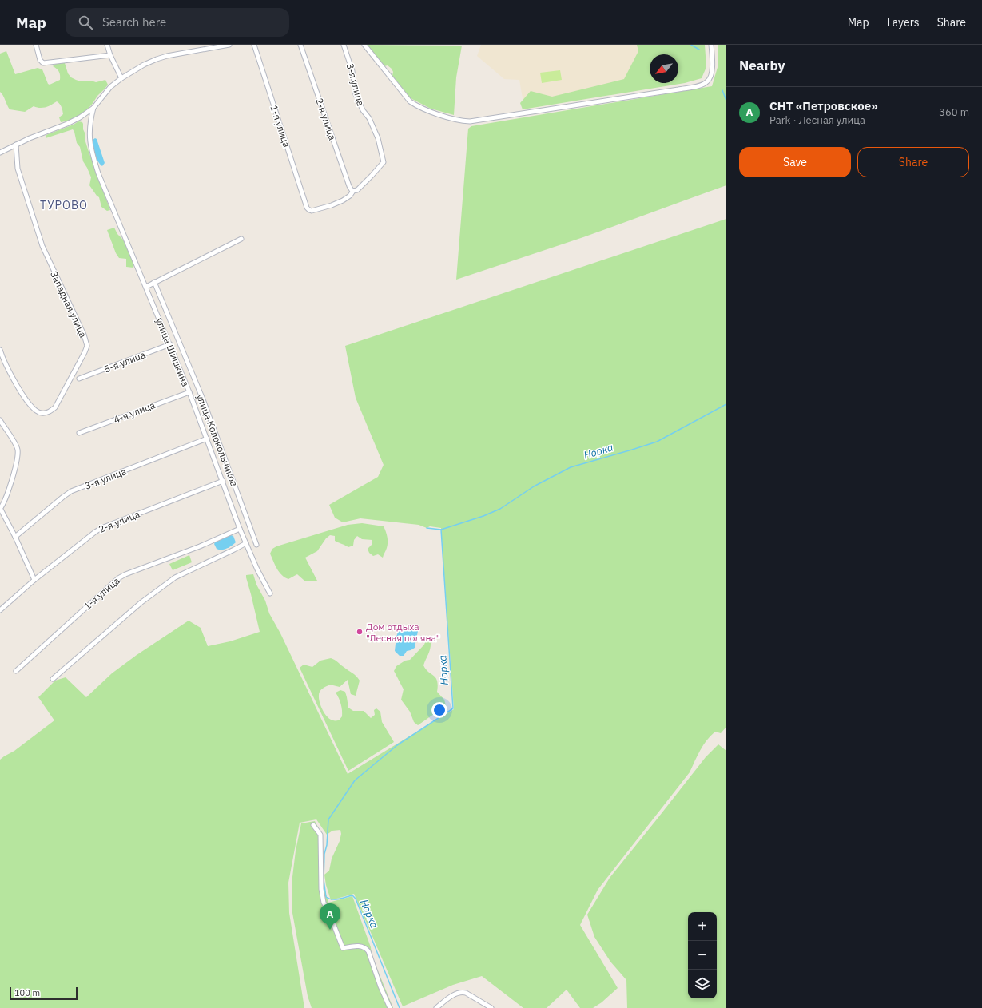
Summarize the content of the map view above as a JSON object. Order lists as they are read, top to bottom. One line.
{"streets":{"street":["3-я улица","2-я улица","1-я улица","Западная улица","улица Шишкина","5-я улица","4-я улица","улица Колокольчиков"]},"crossings":[["3-я улица","2-я улица"],["3-я улица","1-я улица"],["3-я улица","улица Шишкина"],["2-я улица","1-я улица"],["2-я улица","улица Шишкина"],["1-я улица","улица Шишкина"],["улица Шишкина","5-я улица"],["улица Шишкина","4-я улица"]],"districts":["ТУРОВО"],"water":["Норка"],"places":["Дом отдыха \"Лесная поляна\""],"scale_bar":"100 m","north":"bottom left","page":{"header":"Map","search":"Search here","nav":["Map","Layers","Share"],"heading":"Nearby","list":[{"mark":"A","name":"СНТ «Петровское»","note":"Park · Лесная улица","value":"360 m"}],"buttons":["Save","Share"],"pins":"A","map_buttons":["+","−"],"scale":"100 m"}}
